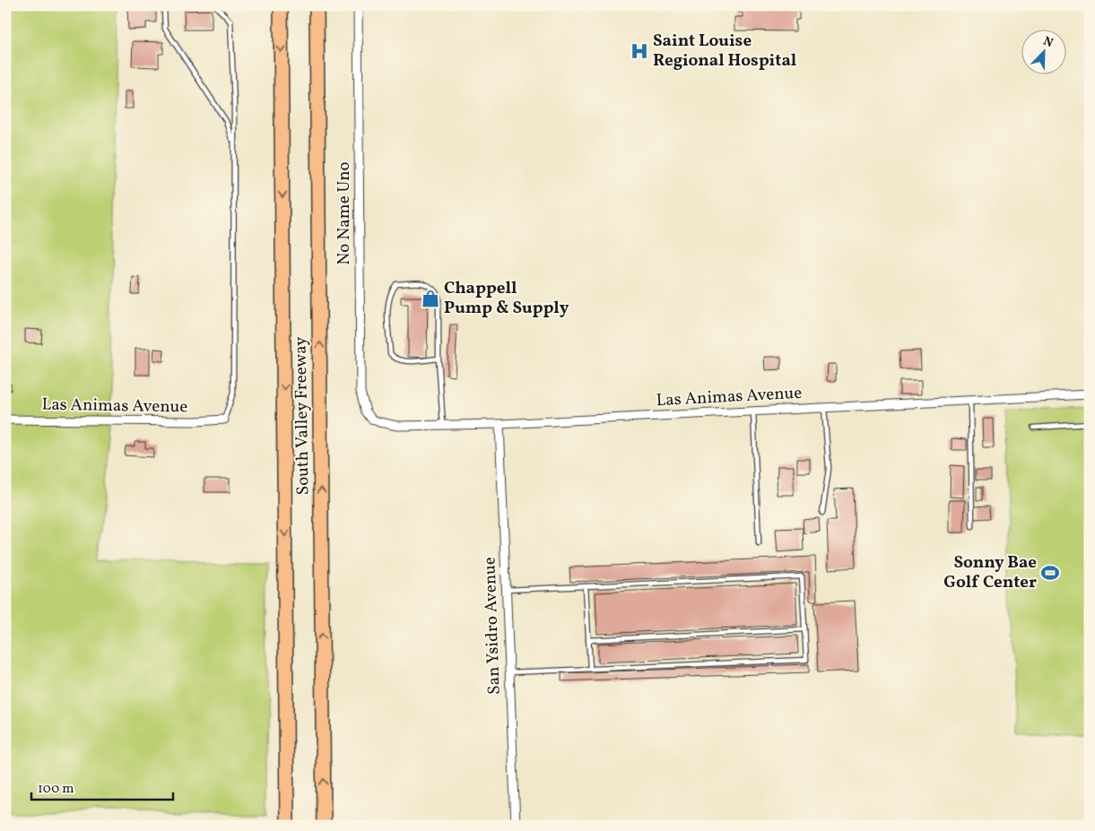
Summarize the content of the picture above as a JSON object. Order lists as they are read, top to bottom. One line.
{"streets":{"highway":["South Valley Freeway"],"street":["No Name Uno","Las Animas Avenue","San Ysidro Avenue"]},"crossings":[["No Name Uno","Las Animas Avenue"],["Las Animas Avenue","San Ysidro Avenue"]],"places":{"hospital":["Saint Louise Regional Hospital"],"shop":["Chappell Pump & Supply"],"sports":["Sonny Bae Golf Center"]},"scale_bar":"100 m","north":"top right"}
